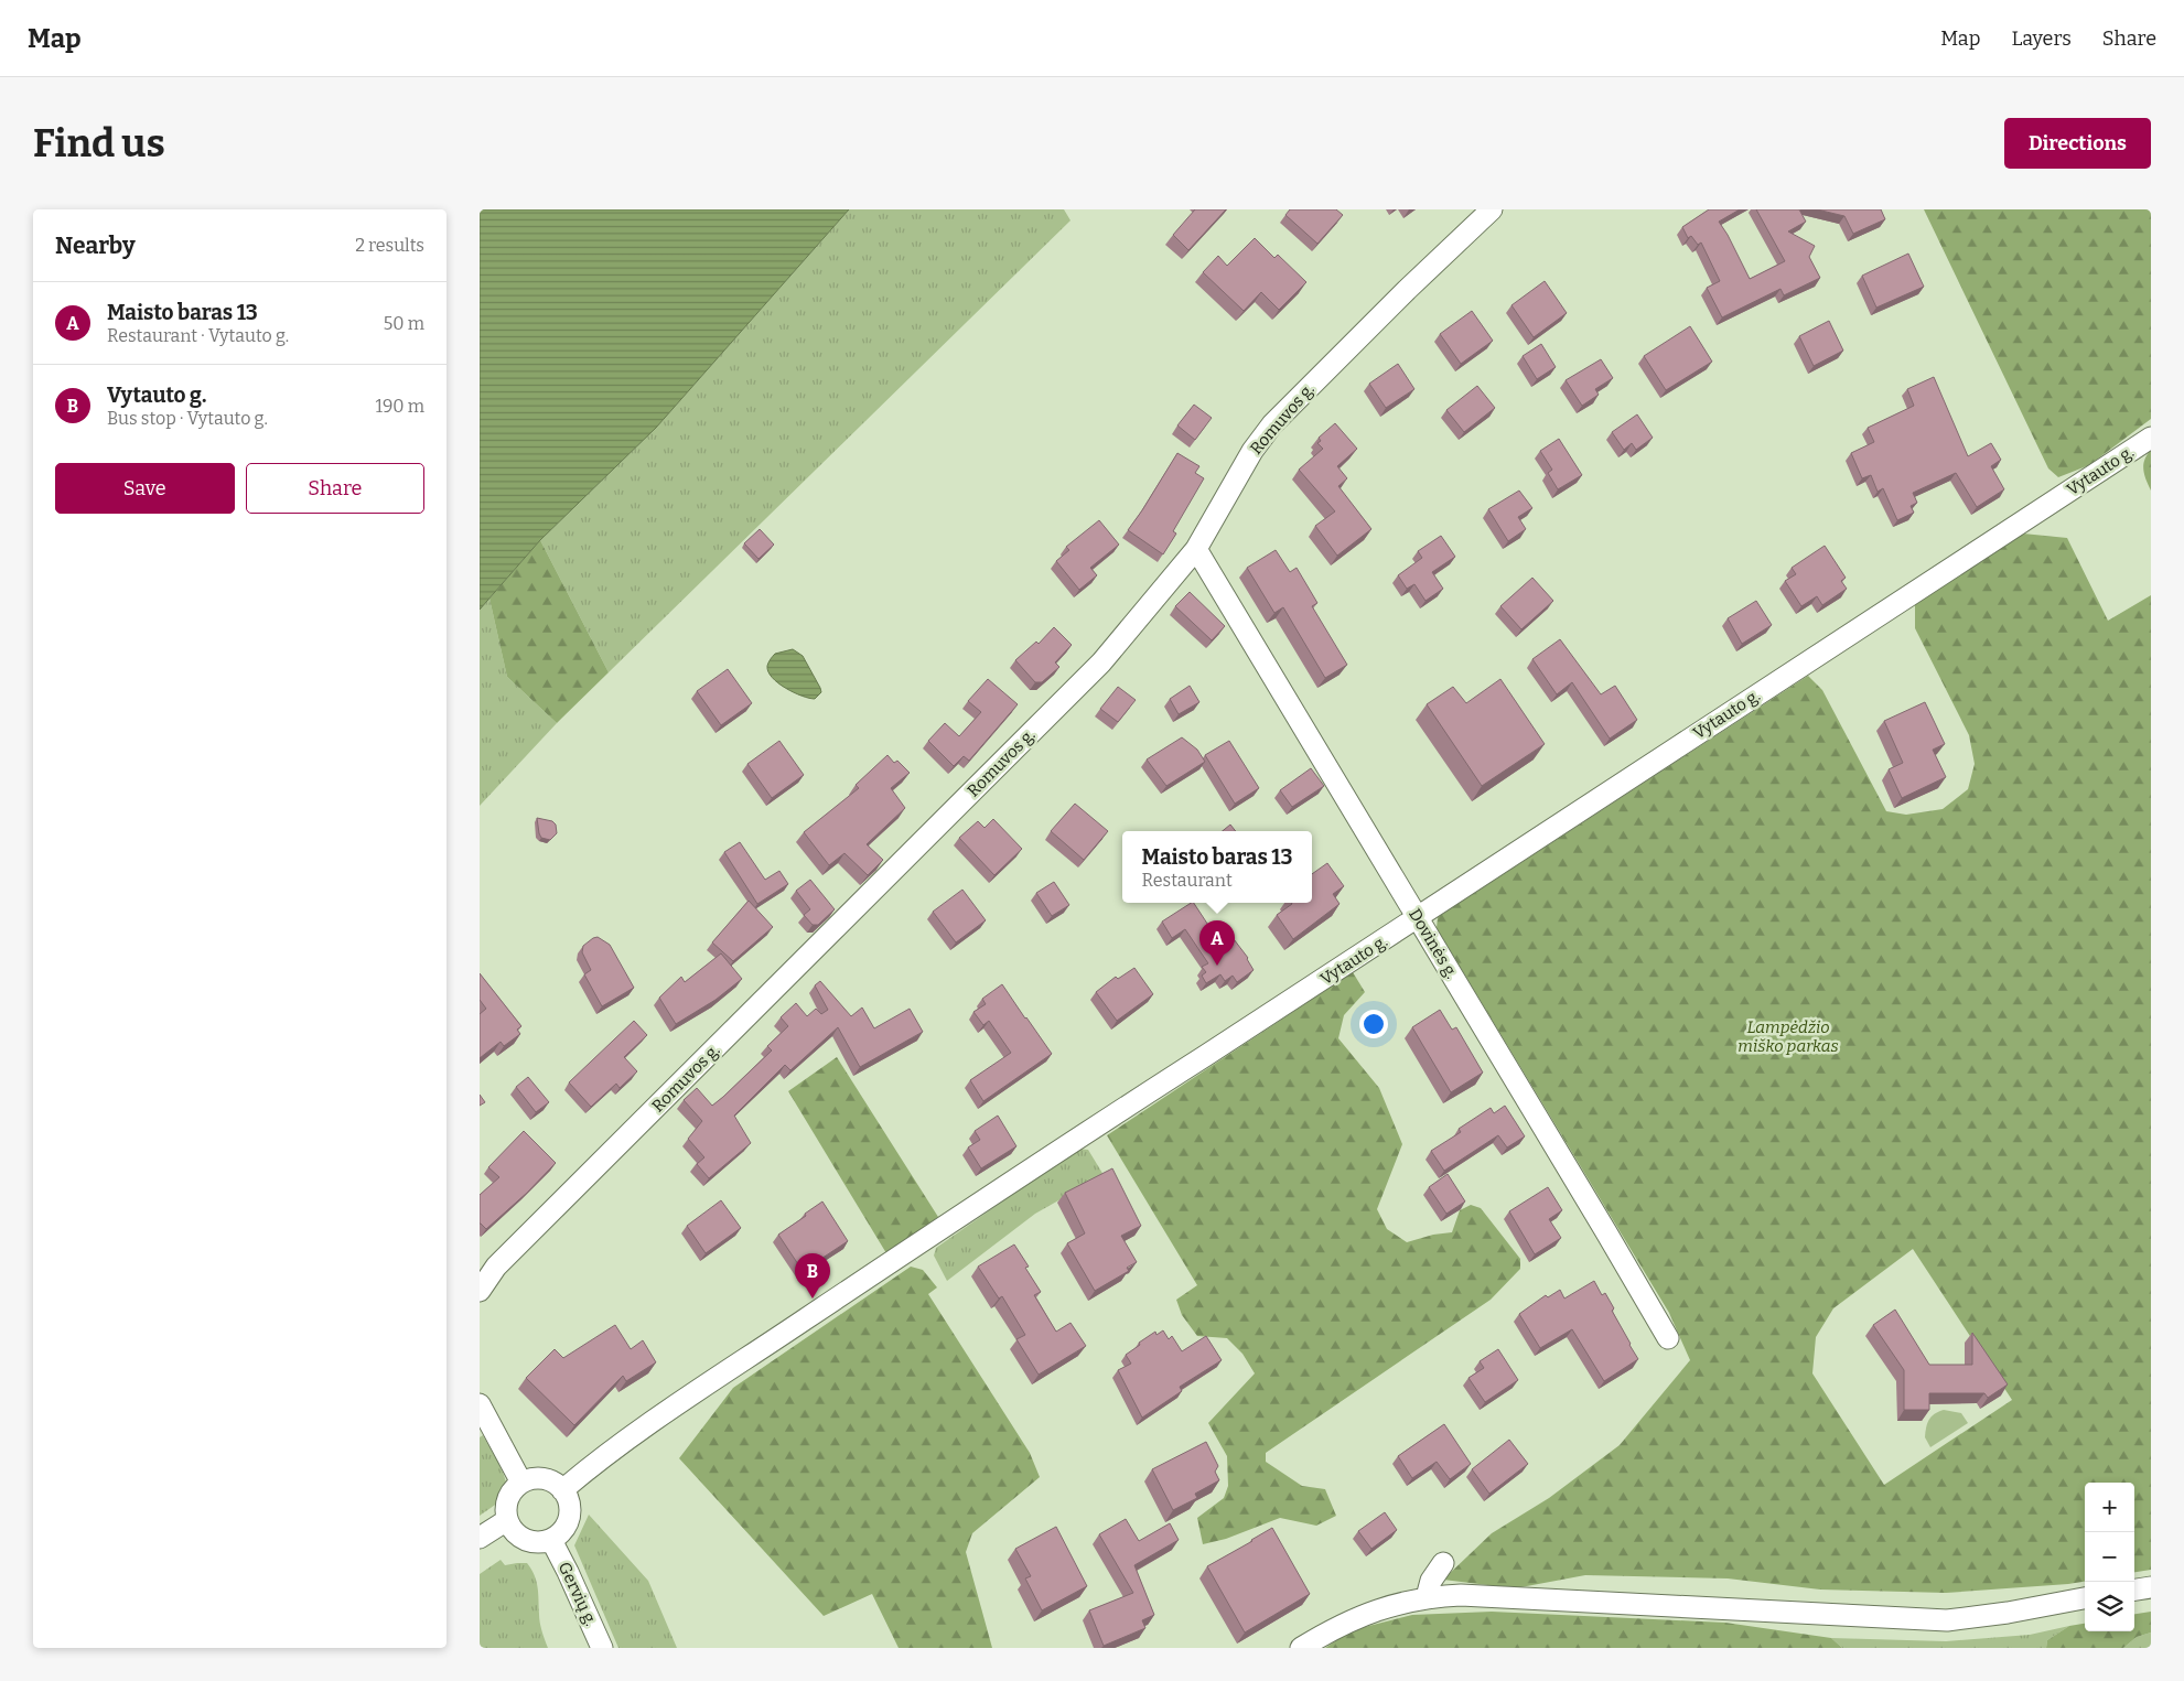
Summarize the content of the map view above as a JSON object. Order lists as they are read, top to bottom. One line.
{"streets":{"street":["Romuvos g.","Vytauto g.","Dovinės g.","Gervių g."]},"crossings":[["Romuvos g.","Dovinės g."],["Vytauto g.","Dovinės g."],["Vytauto g.","Gervių g."]],"parks":["Lampėdžio miško parkas"],"page":{"header":"Map","nav":["Map","Layers","Share"],"buttons":["Directions",["Save","Share"]],"title":"Find us","heading":["Nearby","2 results"],"list":[{"mark":"A","name":"Maisto baras 13","note":"Restaurant · Vytauto g.","value":"50 m"},{"mark":"B","name":"Vytauto g.","note":"Bus stop · Vytauto g.","value":"190 m"}],"popup":["Maisto baras 13","Restaurant"],"pins":["A","B"],"map_buttons":["+","−"]}}
